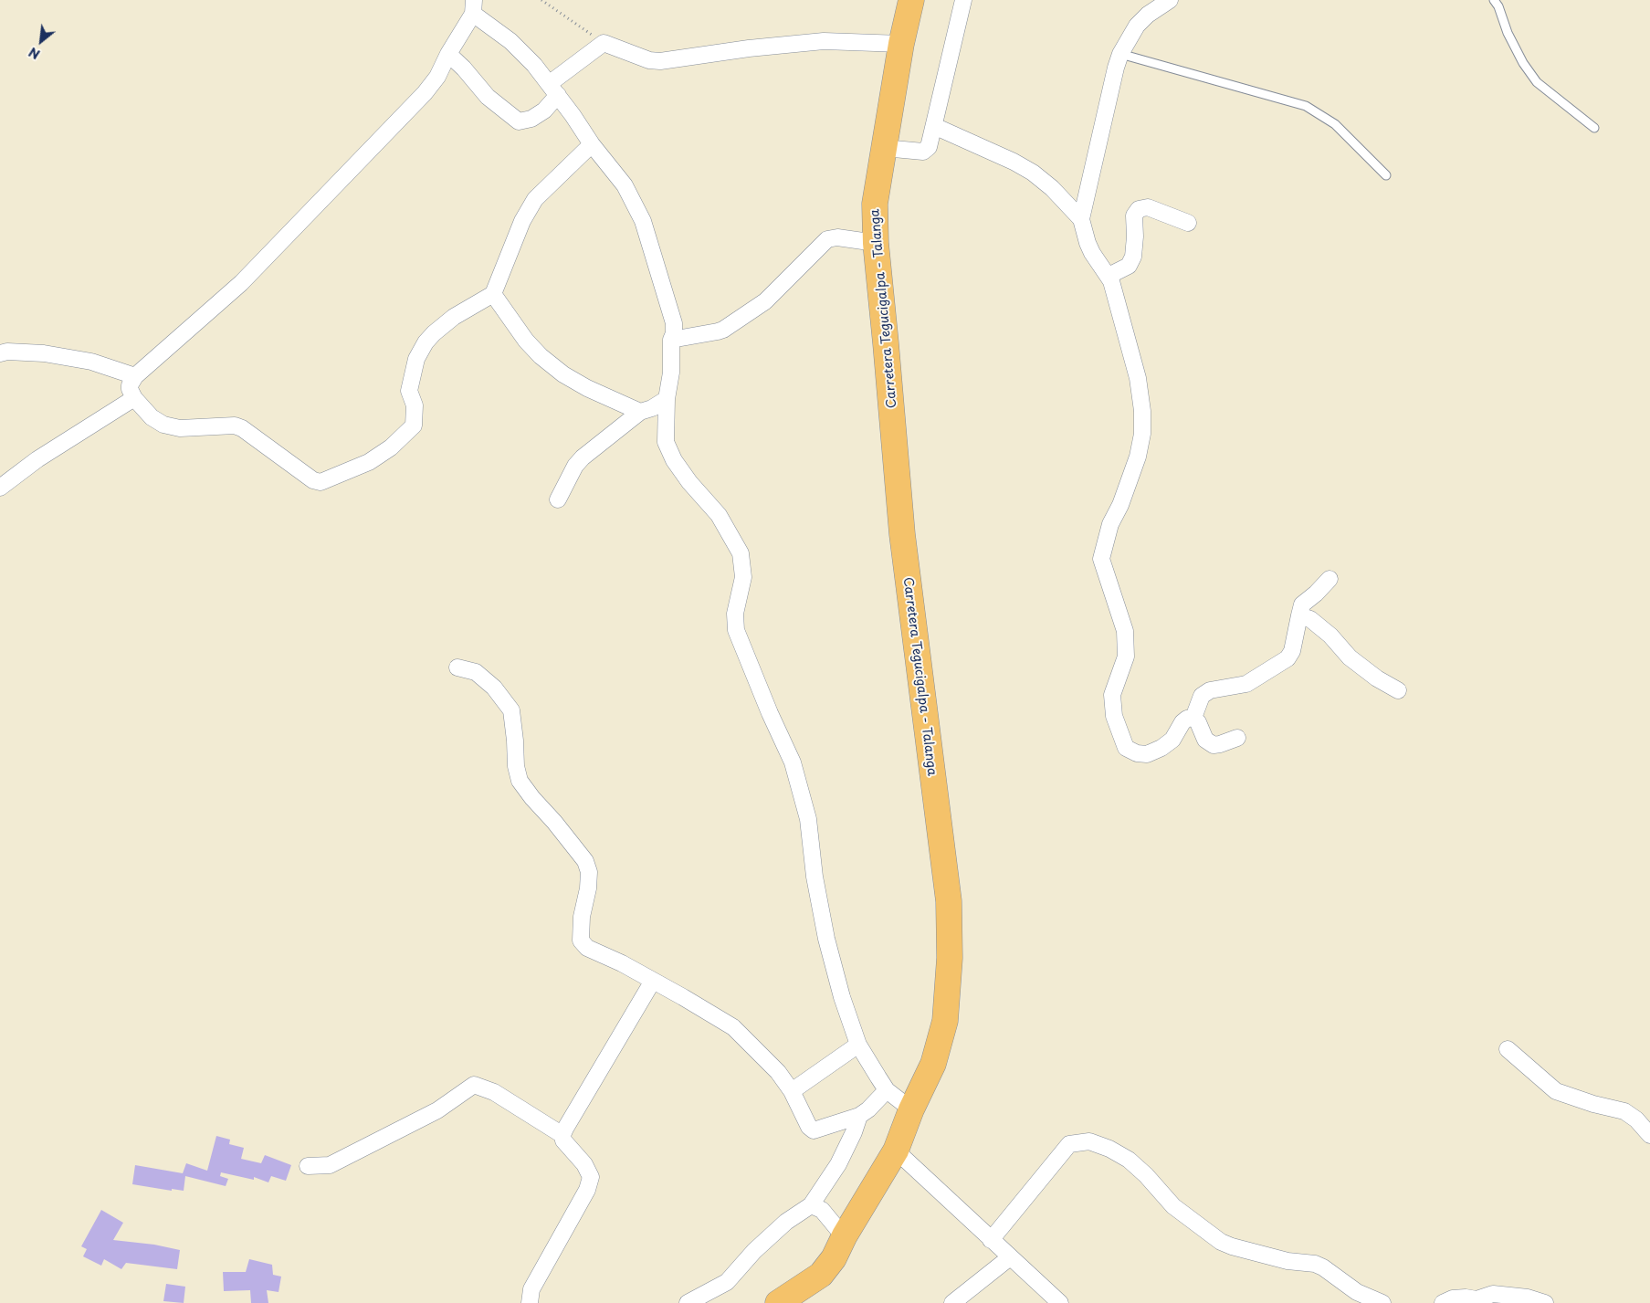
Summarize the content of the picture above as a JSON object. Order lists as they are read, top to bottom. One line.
{"streets":{"main road":["Carretera Tegucigalpa - Talanga"]},"north":"bottom left"}
